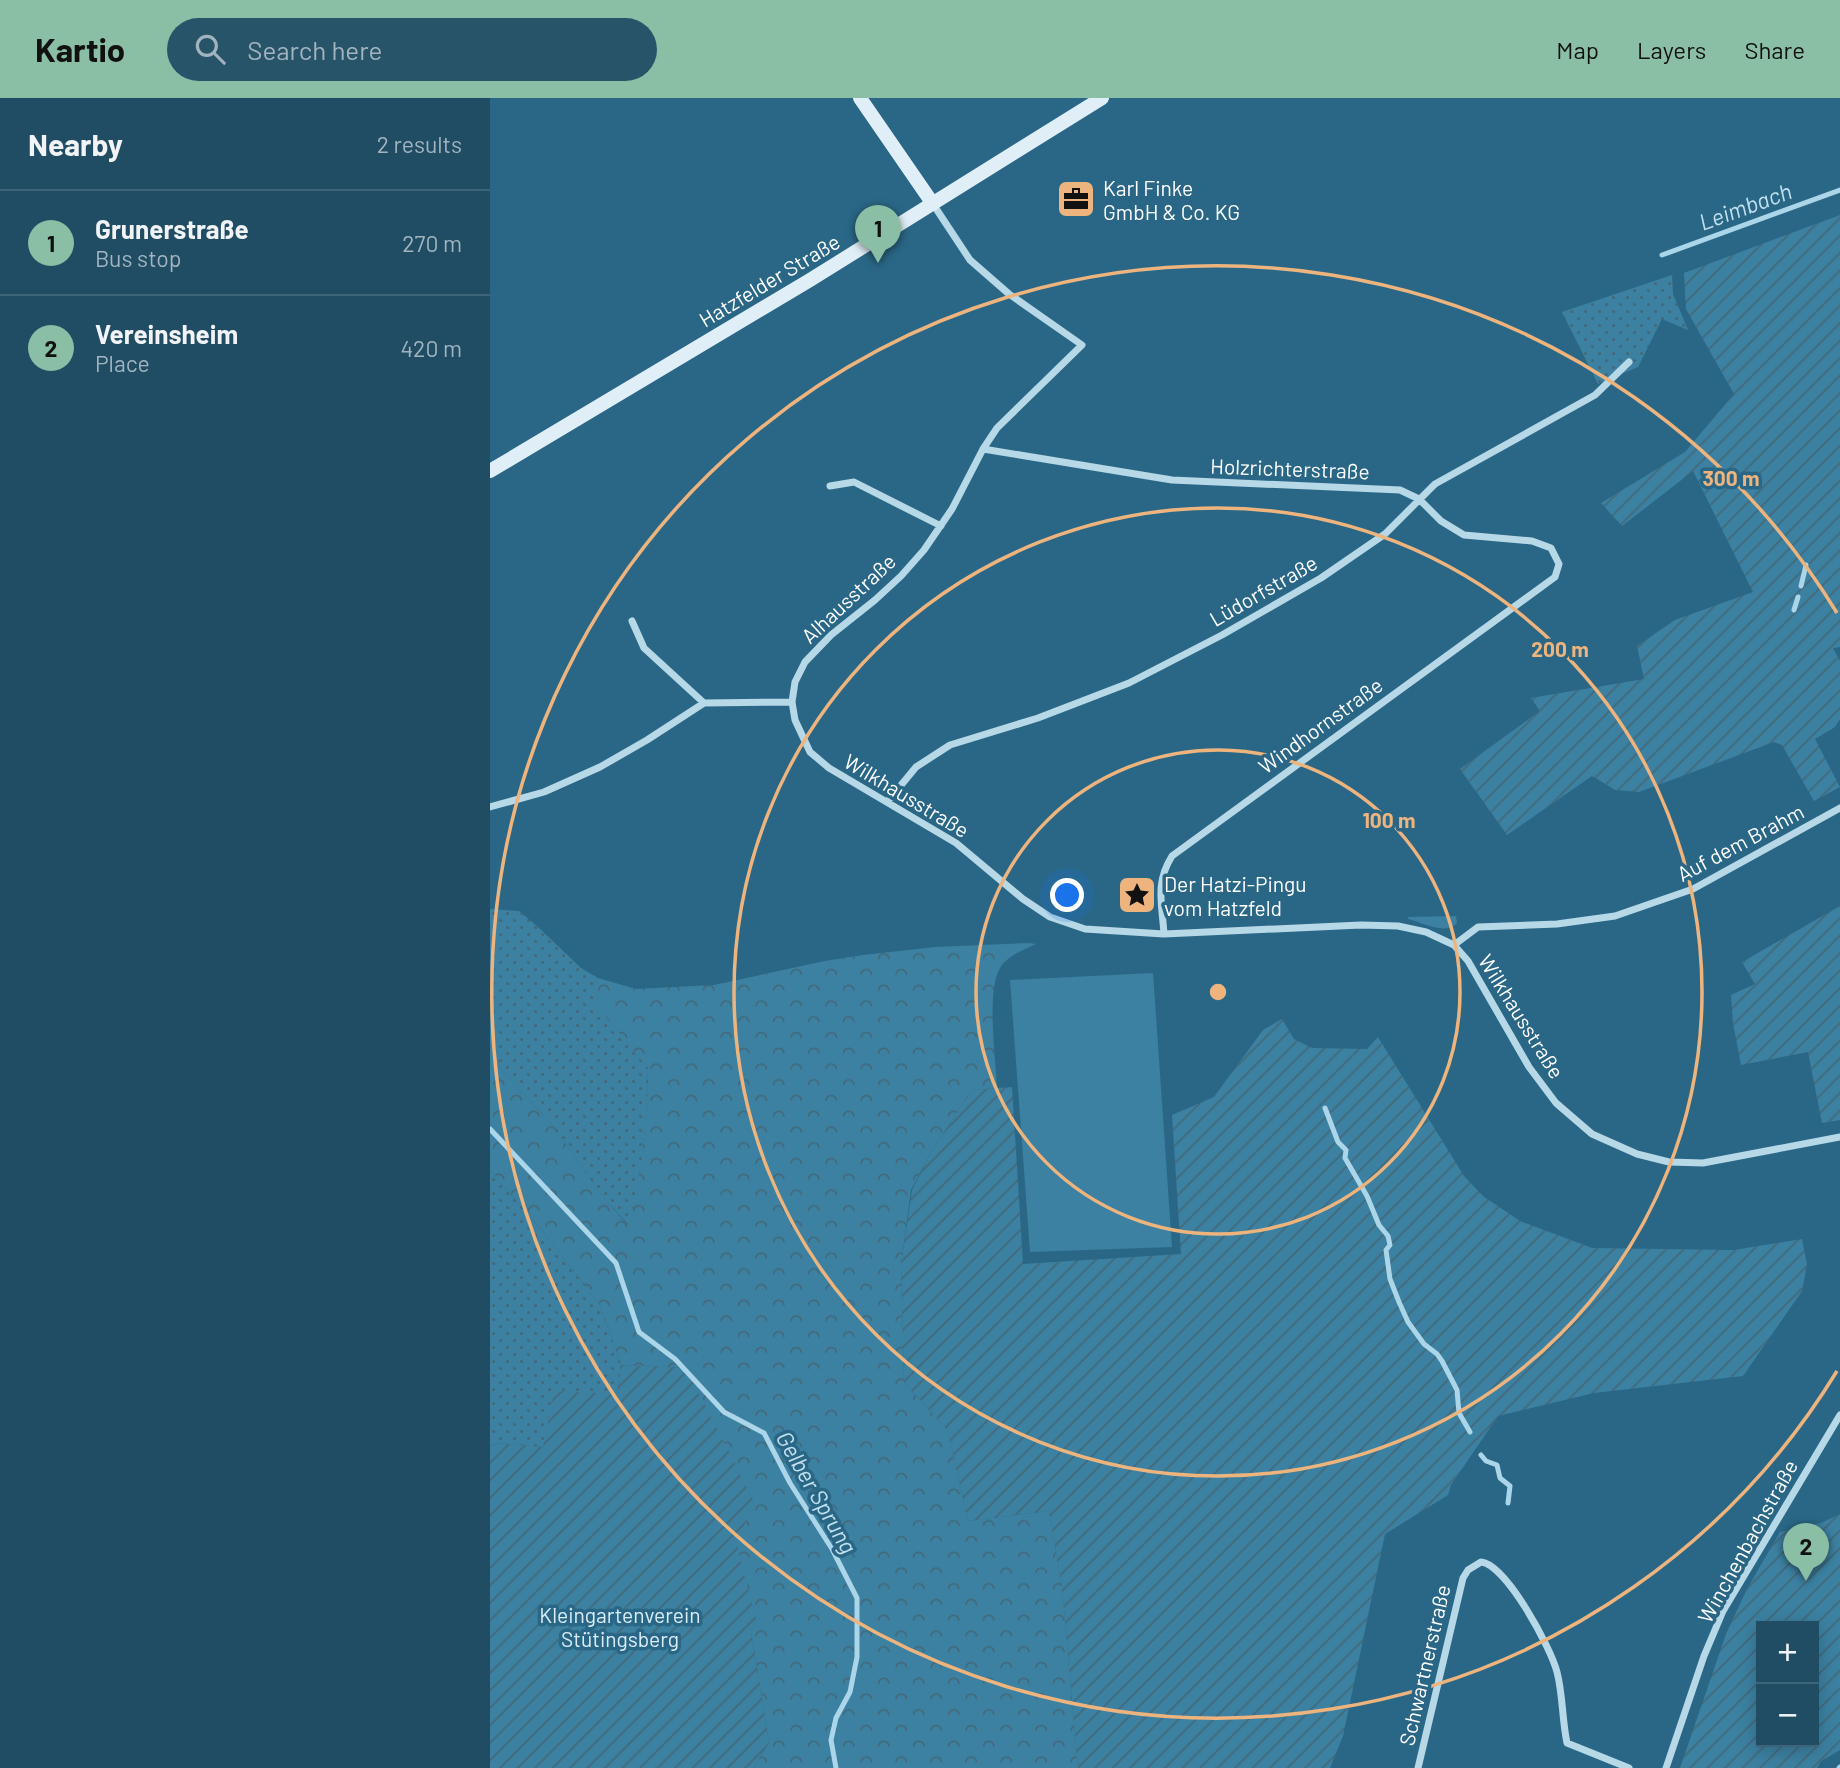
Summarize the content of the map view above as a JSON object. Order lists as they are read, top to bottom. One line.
{"streets":{"main road":["Hatzfelder Straße"],"street":["Holzrichterstraße","Lüdorfstraße","Alhausstraße","Windhornstraße","Wilkhausstraße","Auf dem Brahm","Winchenbachstraße","Schwartnerstraße"]},"crossings":[["Hatzfelder Straße","Alhausstraße"],["Holzrichterstraße","Lüdorfstraße"],["Holzrichterstraße","Alhausstraße"],["Holzrichterstraße","Windhornstraße"],["Lüdorfstraße","Wilkhausstraße"],["Alhausstraße","Wilkhausstraße"],["Windhornstraße","Wilkhausstraße"],["Wilkhausstraße","Auf dem Brahm"]],"water":["Leimbach","Gelber Sprung"],"parks":["Kleingartenverein Stütingsberg"],"places":{"office":["Karl Finke GmbH & Co. KG"],"place":["Der Hatzi-Pingu vom Hatzfeld"]},"page":{"header":"Kartio","search":"Search here","nav":["Map","Layers","Share"],"heading":["Nearby","2 results"],"list":[{"mark":"1","name":"Grunerstraße","note":"Bus stop","value":"270 m"},{"mark":"2","name":"Vereinsheim","note":"Place","value":"420 m"}],"pins":["1","2"],"map_buttons":["+","−"]},"rings":["300 m","200 m","100 m"]}
